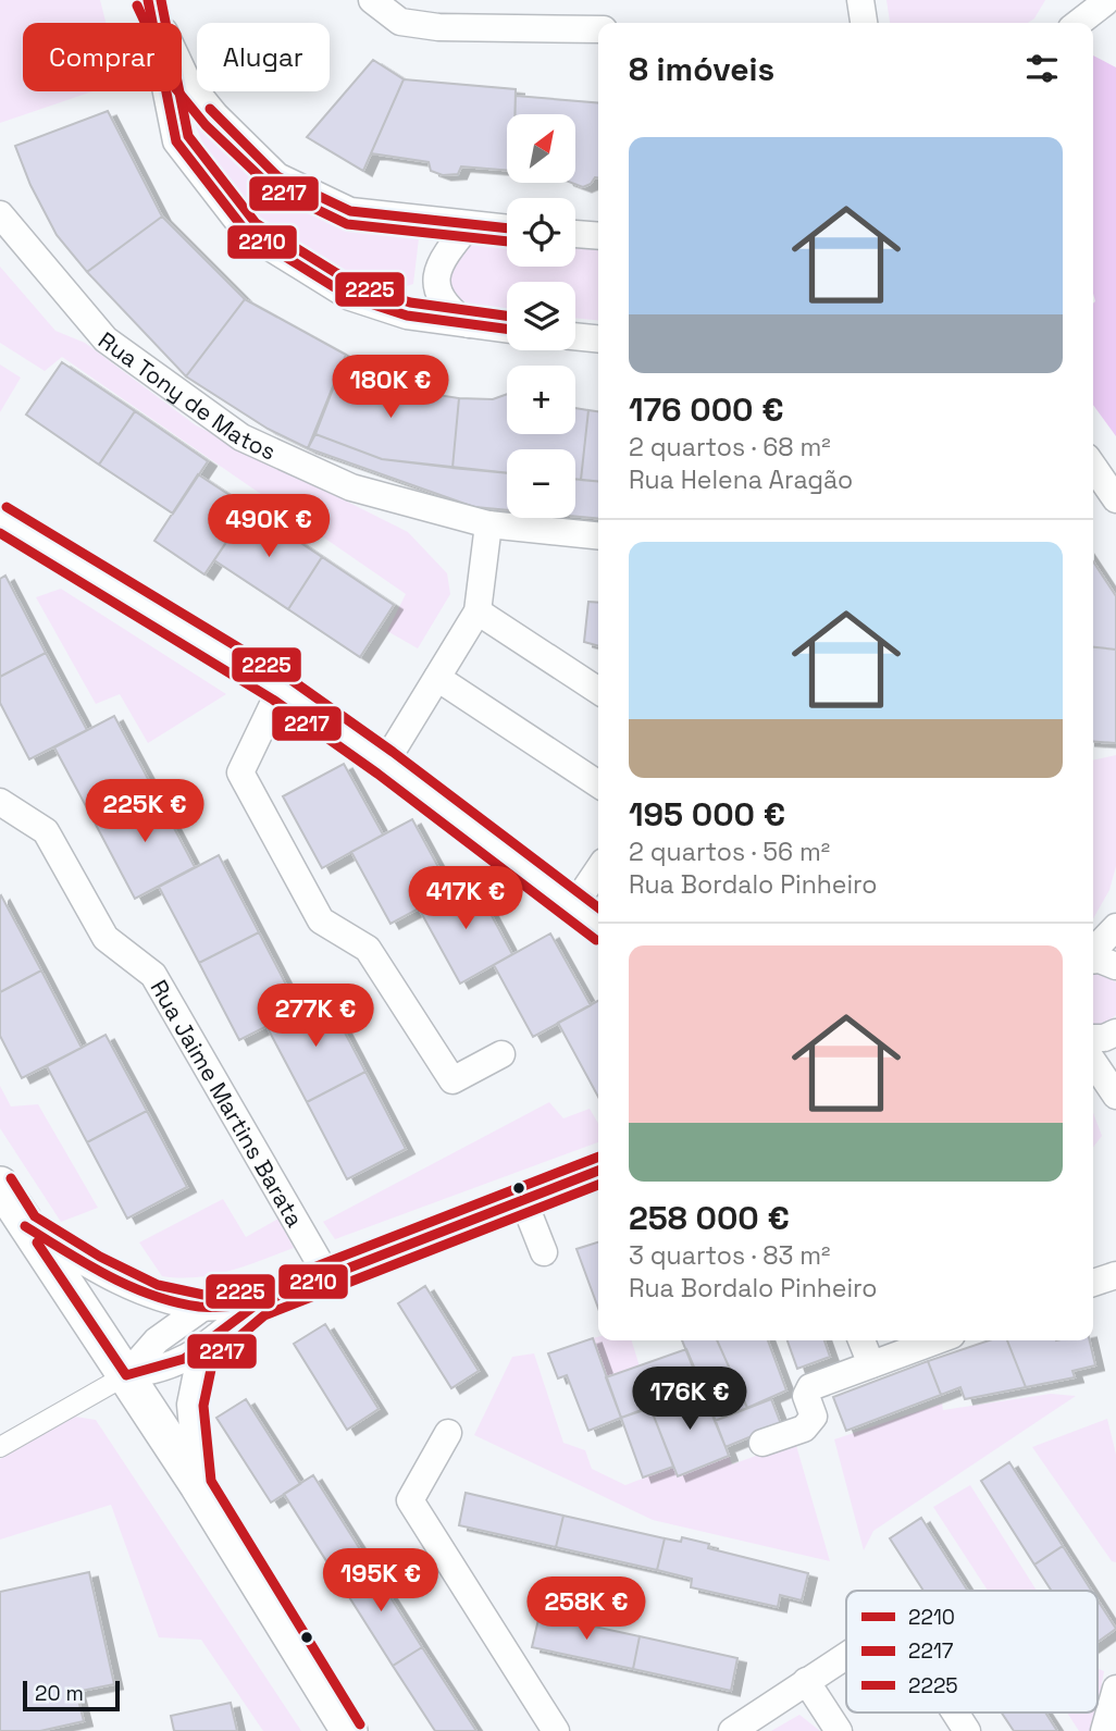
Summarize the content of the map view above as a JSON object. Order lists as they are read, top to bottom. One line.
{"streets":{"street":["Rua Tony de Matos","Rua Jaime Martins Barata"]},"lines":["transit line 2210","transit line 2225","transit line 2217"],"legend":["2210","2217","2225"],"scale_bar":"20 m","north":"top right","page":{"chip":["Comprar","Alugar"],"heading":"8 imóveis","map_buttons":["+","−"],"list":[{"name":"176 000 €","note":"2 quartos · 68 m² · Rua Helena Aragão"},{"name":"195 000 €","note":"2 quartos · 56 m² · Rua Bordalo Pinheiro"},{"name":"258 000 €","note":"3 quartos · 83 m² · Rua Bordalo Pinheiro"}],"price":["180K €","490K €","225K €","417K €","277K €","176K €","195K €","258K €"],"scale":"20 m"}}
